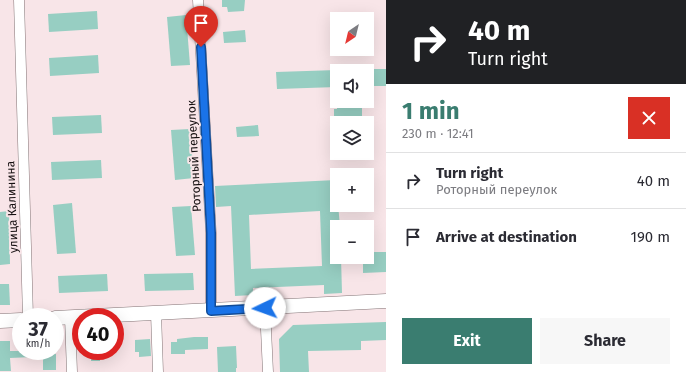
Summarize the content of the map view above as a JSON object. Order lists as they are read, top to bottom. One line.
{"streets":{"street":["Роторный переулок","улица Калинина"]},"north":"bottom left","page":{"turn":["40 m","Turn right"],"map_buttons":["+","−"],"heading":["1 min","230 m · 12:41"],"list":[{"name":"Turn right","note":"Роторный переулок","value":"40 m"},{"name":"Arrive at destination","value":"190 m"}],"speed":"37 km/h","limit":"40","buttons":["Exit","Share"]}}
